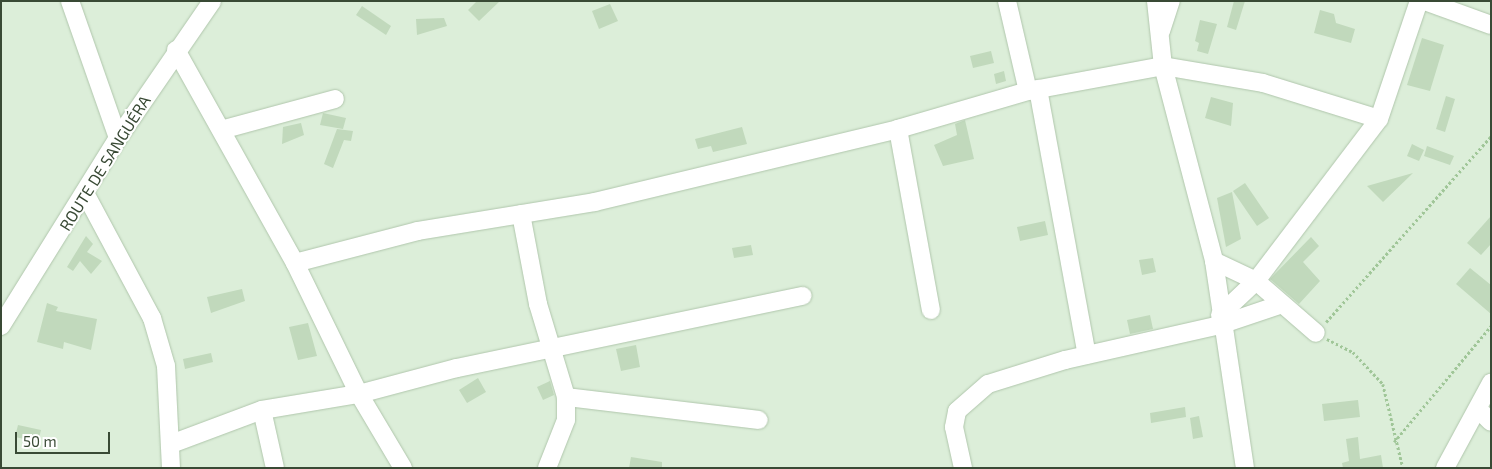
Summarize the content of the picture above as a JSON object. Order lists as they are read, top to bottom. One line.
{"streets":{"street":["ROUTE DE SANGUÉRA"]},"scale_bar":"50 m"}
